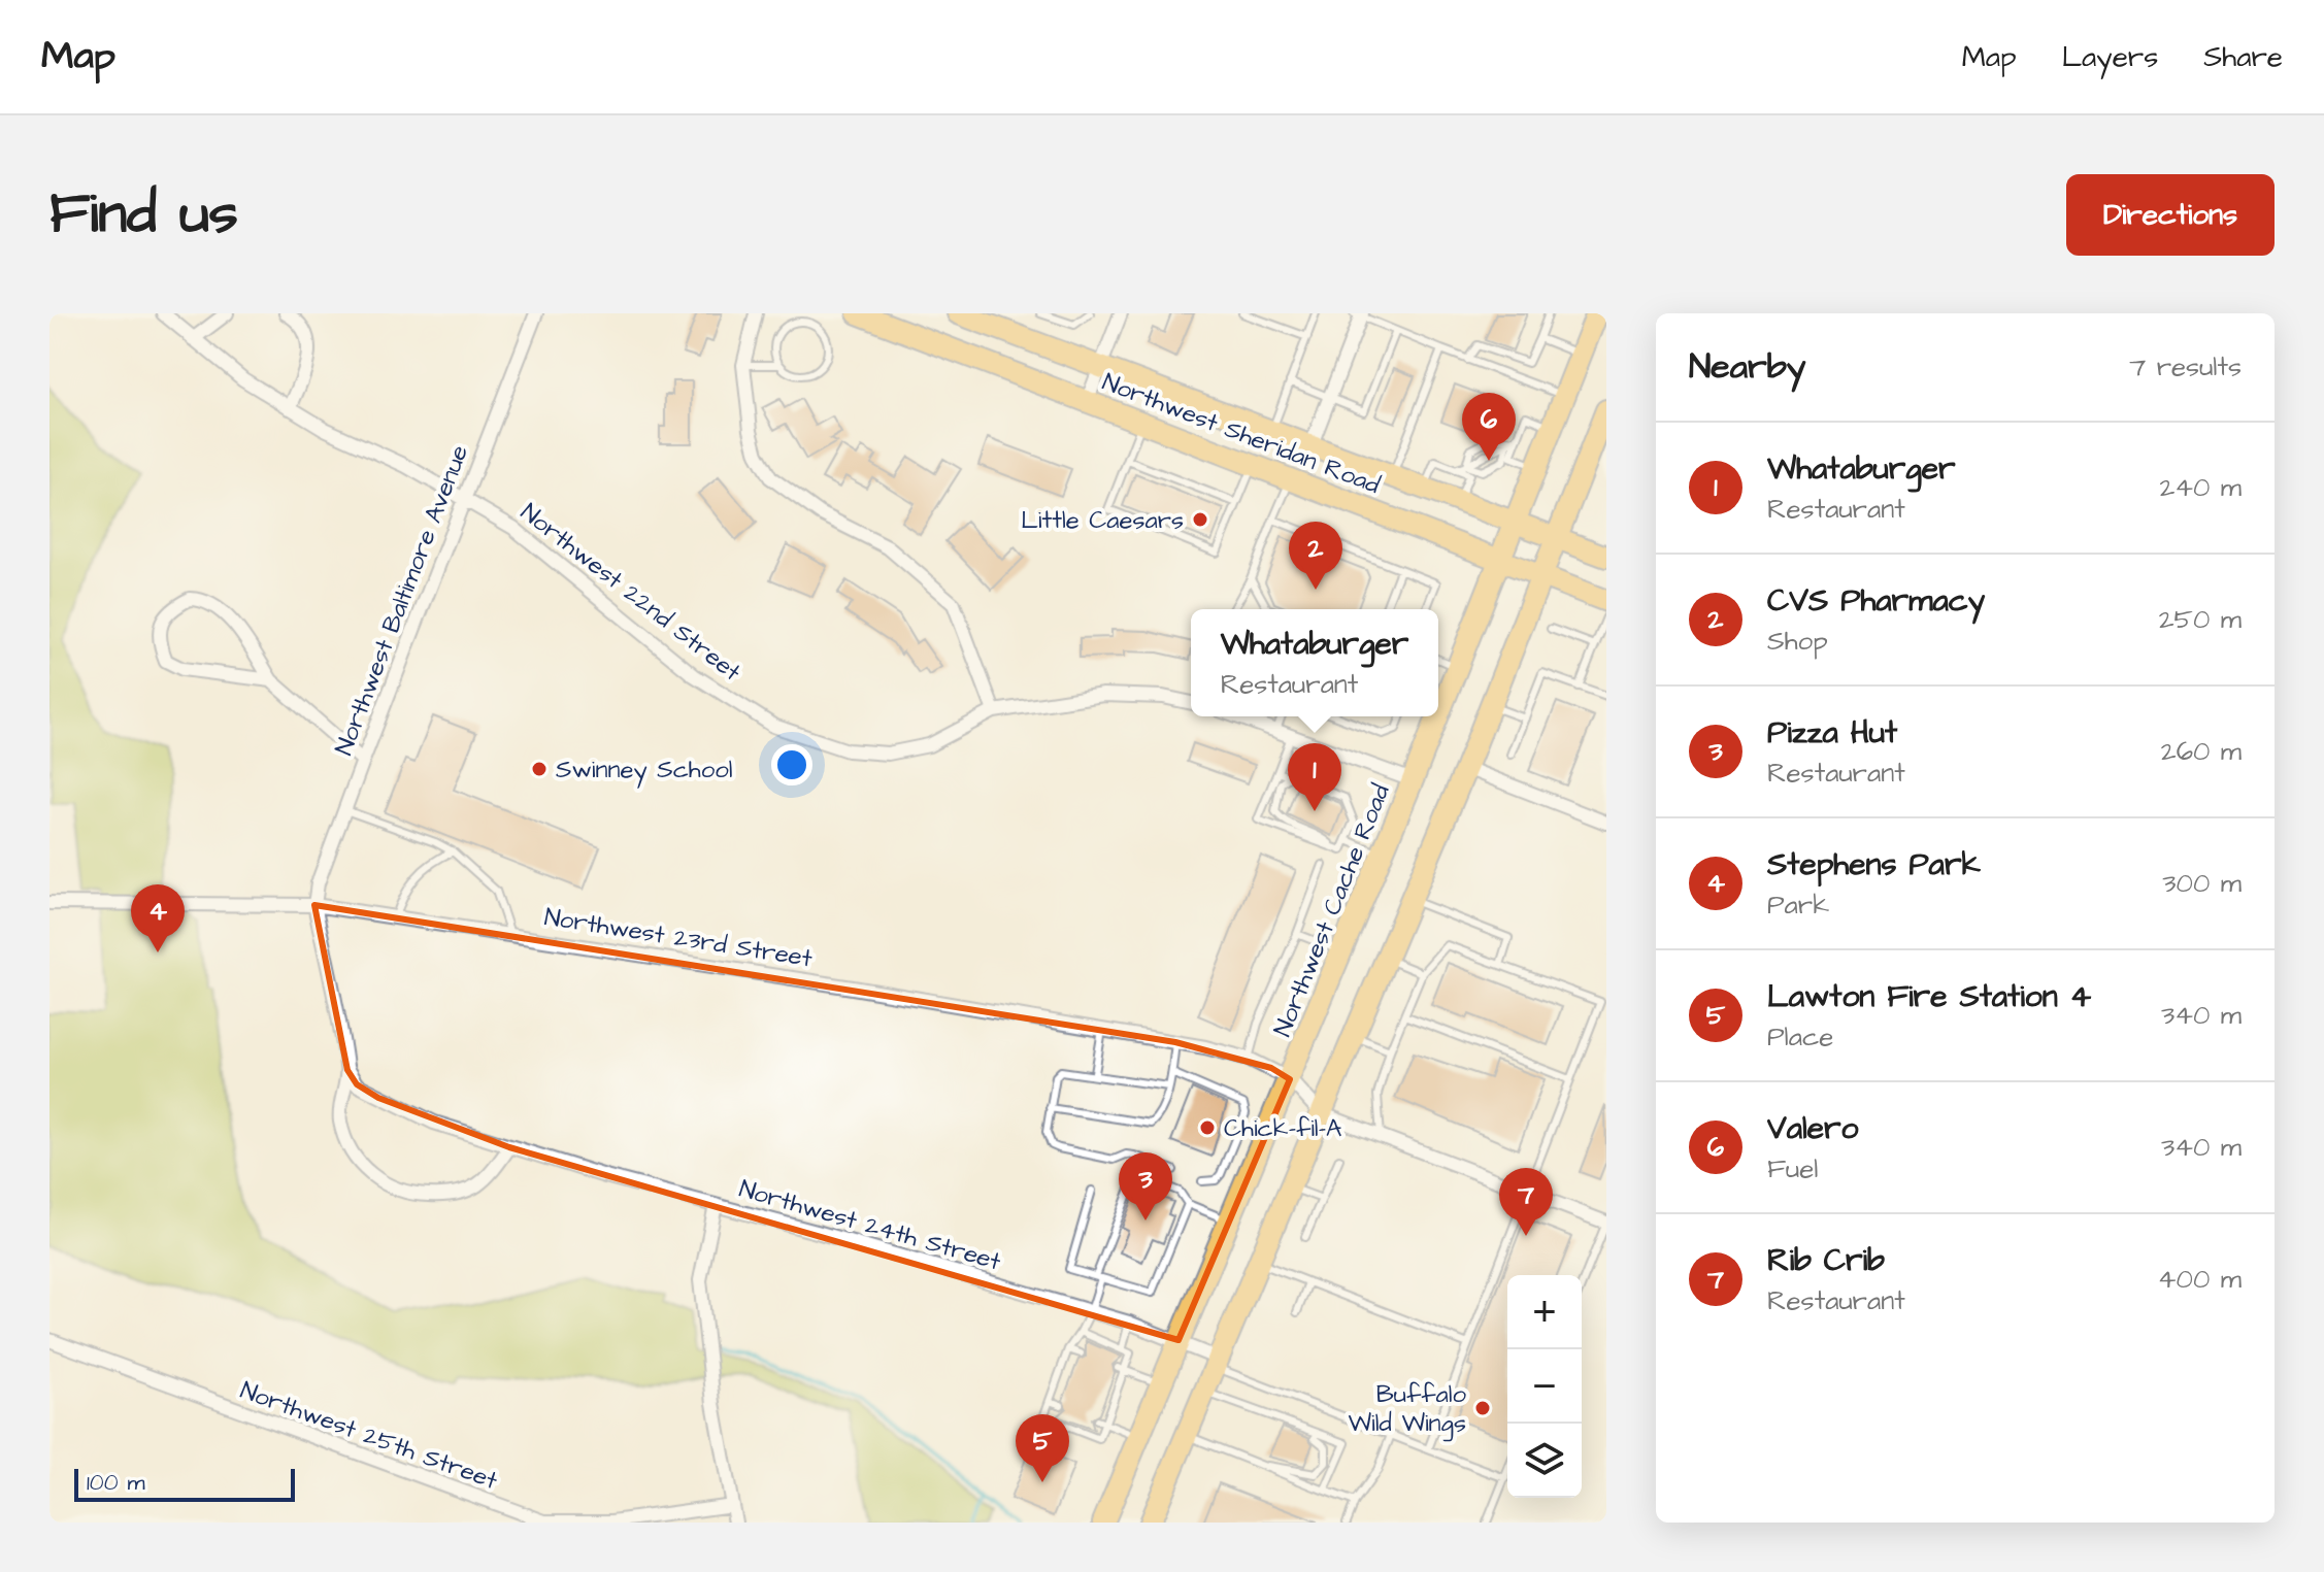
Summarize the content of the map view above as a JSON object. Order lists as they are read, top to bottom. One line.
{"streets":{"main road":["Northwest Sheridan Road","Northwest Cache Road"],"street":["Northwest 22nd Street","Northwest Baltimore Avenue","Northwest 23rd Street","Northwest 24th Street","Northwest 25th Street"]},"crossings":[["Northwest Sheridan Road","Northwest Cache Road"],["Northwest 22nd Street","Northwest Baltimore Avenue"],["Northwest Baltimore Avenue","Northwest 23rd Street"],["Northwest Cache Road","Northwest 23rd Street"],["Northwest Cache Road","Northwest 24th Street"]],"places":["Little Caesars","Swinney School","Chick-fil-A","Buffalo Wild Wings"],"scale_bar":"100 m","page":{"header":"Map","nav":["Map","Layers","Share"],"title":"Find us","buttons":"Directions","heading":["Nearby","7 results"],"pins":["6","2","1","4","3","7","5"],"list":[{"mark":"1","name":"Whataburger","note":"Restaurant","value":"240 m"},{"mark":"2","name":"CVS Pharmacy","note":"Shop","value":"250 m"},{"mark":"3","name":"Pizza Hut","note":"Restaurant","value":"260 m"},{"mark":"4","name":"Stephens Park","note":"Park","value":"300 m"},{"mark":"5","name":"Lawton Fire Station 4","note":"Place","value":"340 m"},{"mark":"6","name":"Valero","note":"Fuel","value":"340 m"},{"mark":"7","name":"Rib Crib","note":"Restaurant","value":"400 m"}],"popup":["Whataburger","Restaurant"],"map_buttons":["+","−"],"scale":"100 m"}}
